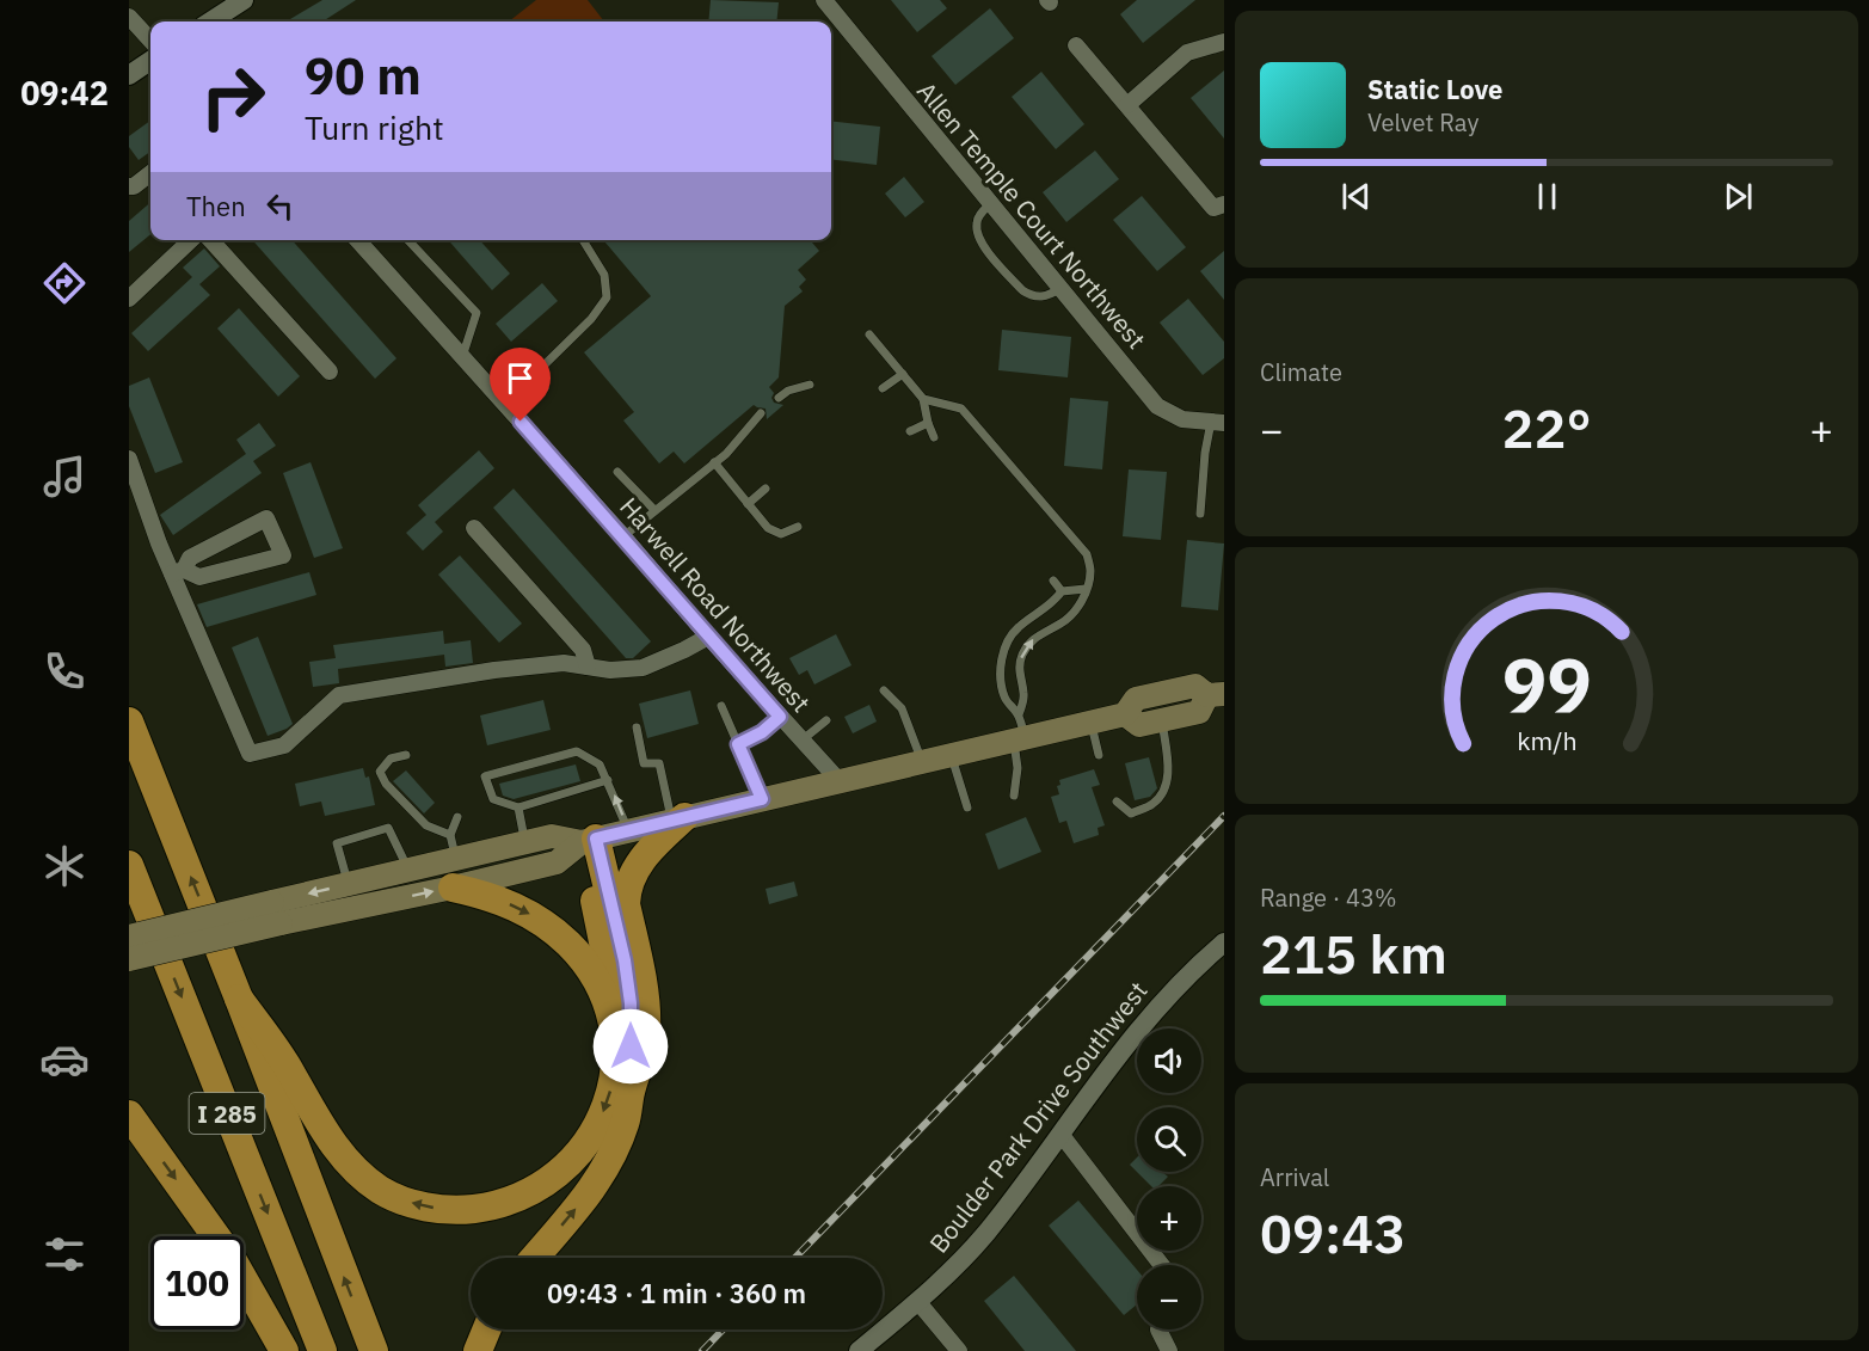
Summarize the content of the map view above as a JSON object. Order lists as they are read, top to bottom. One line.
{"streets":{"highway":["I 285"],"street":["Allen Temple Court Northwest","Harwell Road Northwest","Boulder Park Drive Southwest"]},"page":{"tabs":"09:42","turn":["90 m","Turn right"],"song":["Static Love","Velvet Ray"],"then":"Then","tile":["Climate",["Range · 43%","215 km"],["Arrival","09:43"]],"heat":["−","22°","+"],"map_buttons":["+","−"],"limit":"100","trip":"09:43 · 1 min · 360 m","gauge":["99","km/h"]}}
